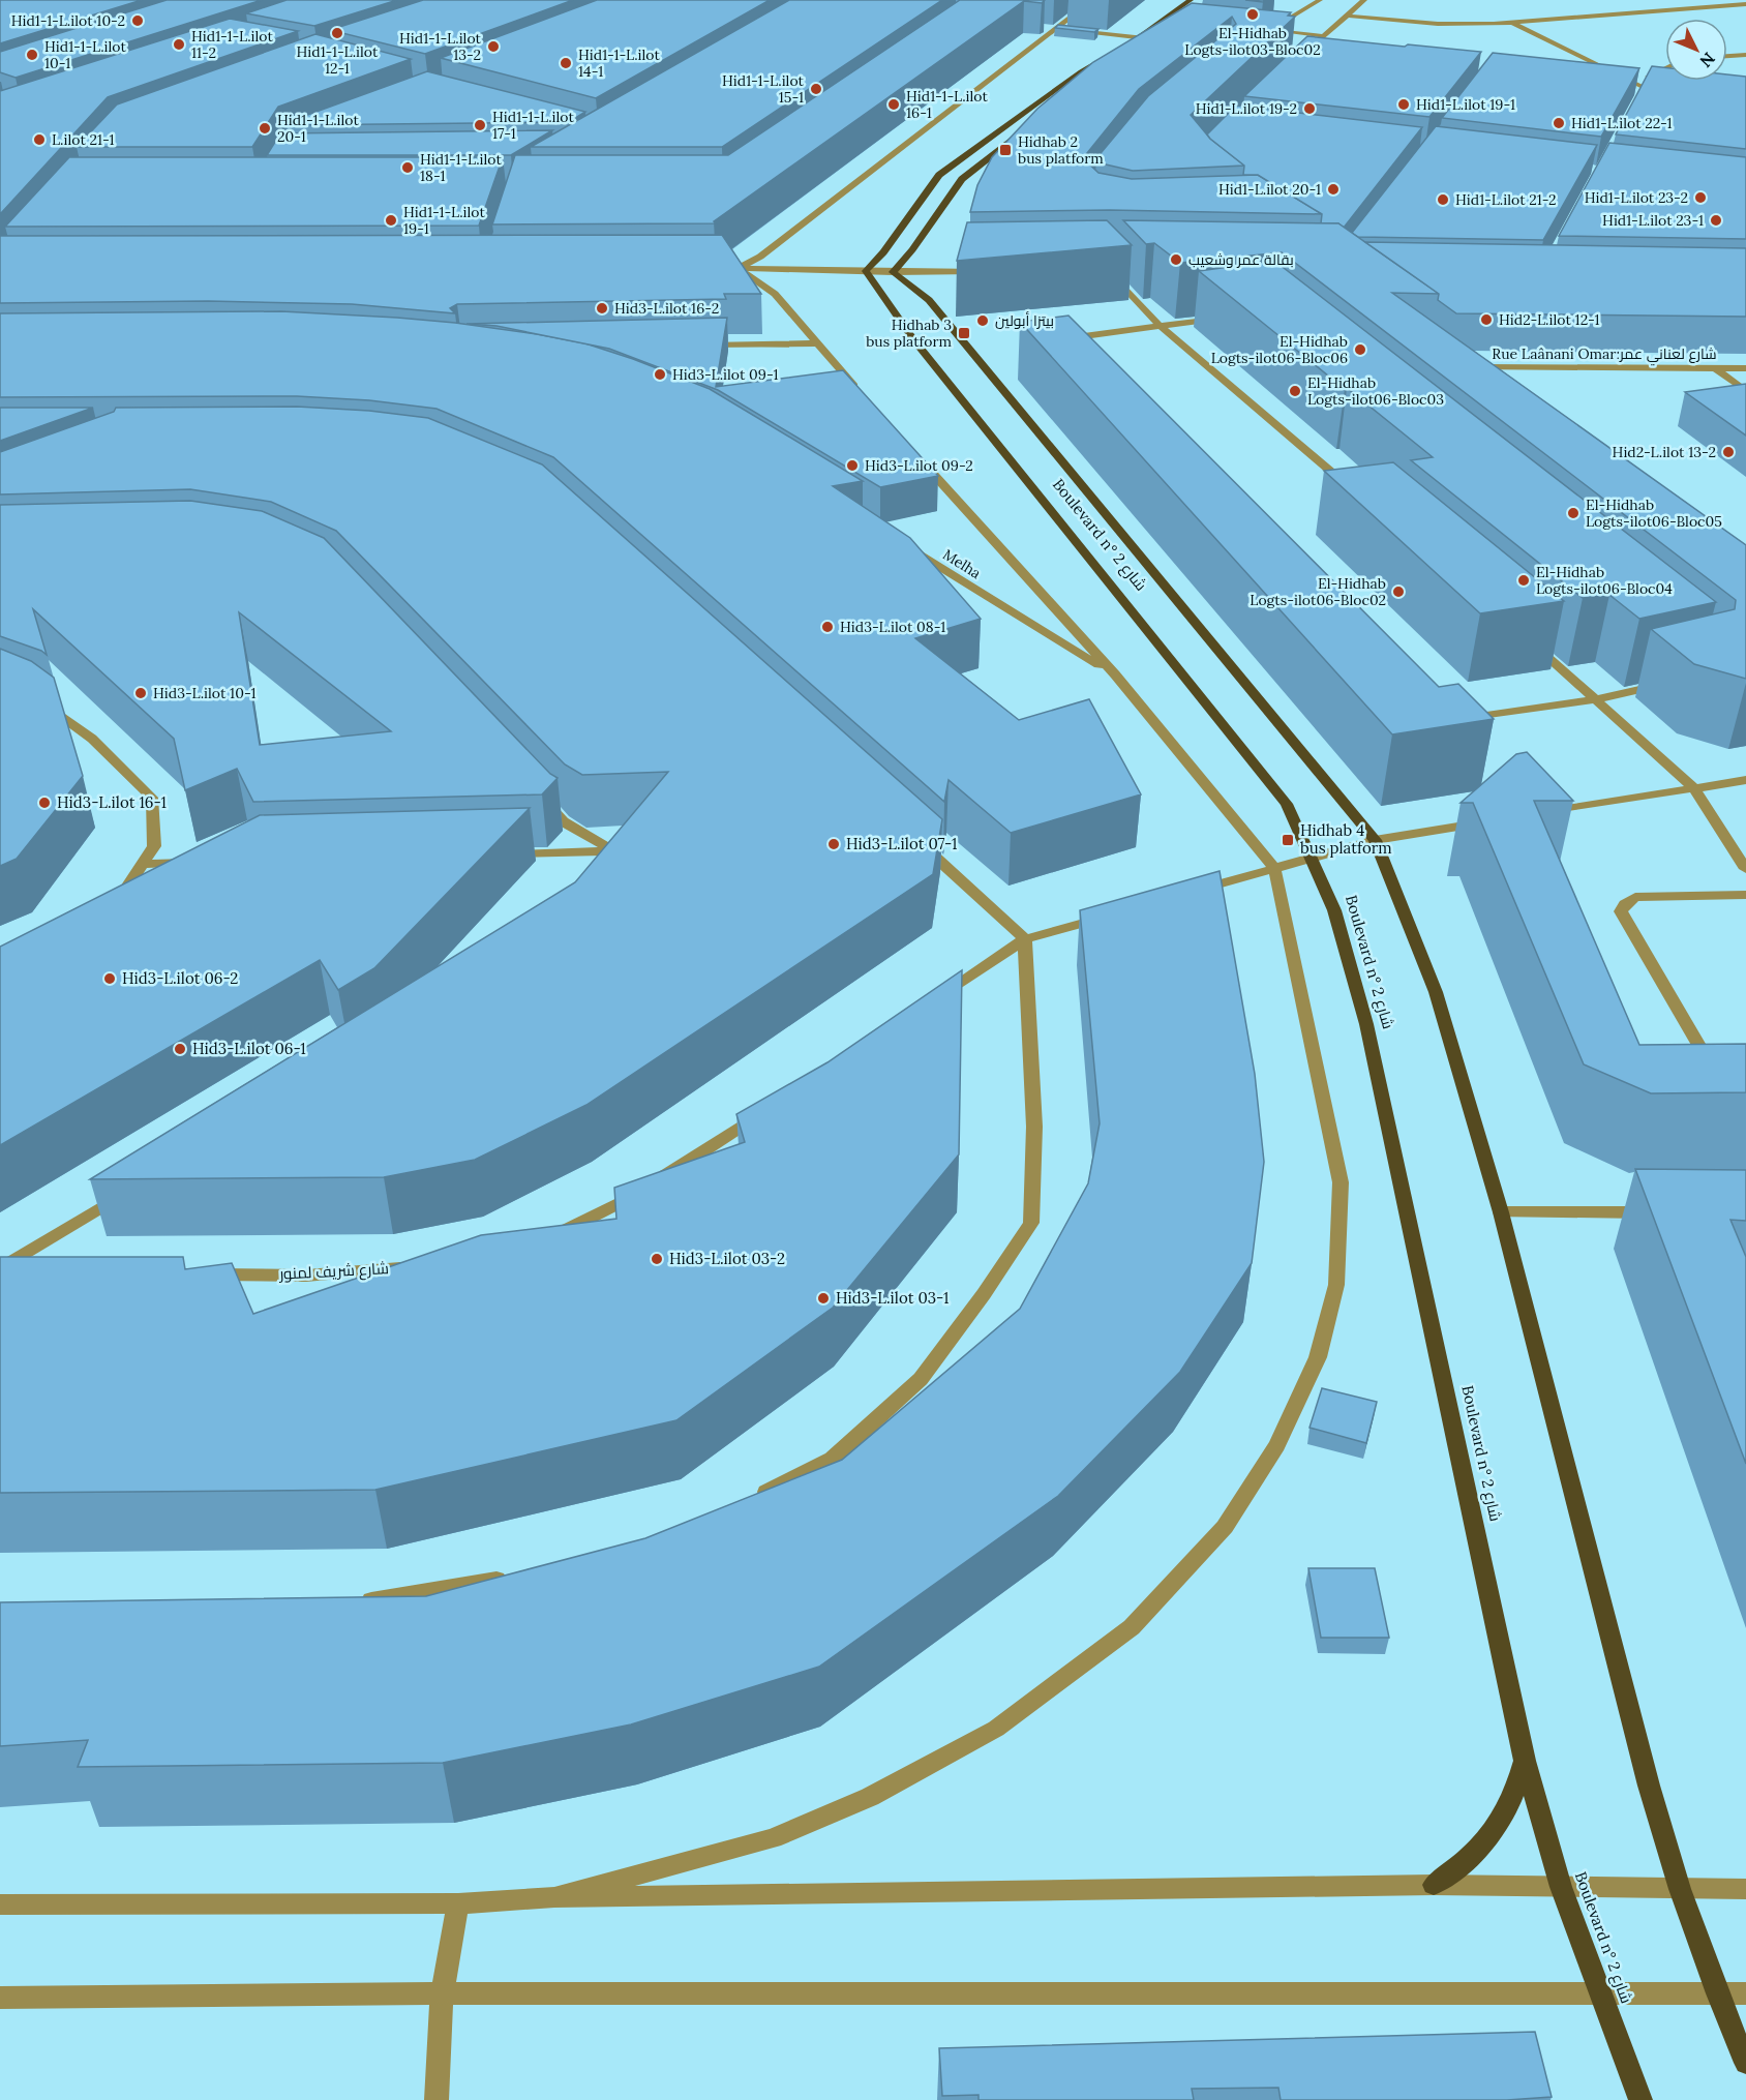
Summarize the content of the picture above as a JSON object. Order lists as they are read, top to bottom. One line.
{"streets":{"main road":["Boulevard n° شارع 2"],"street":["Rue Laânani Omar;شارع لعناني عمر","Melha","شارع شريف لمنور"]},"places":{"other":["El-Hidhab Logts-ilot03-Bloc02","Hid1-1-L.ilot 10-2","Hid1-1-L.ilot 12-1","Hid1-1-L.ilot 11-2","Hid1-1-L.ilot 13-2","Hid1-1-L.ilot 10-1","Hid1-1-L.ilot 14-1","Hid1-1-L.ilot 15-1","Hid1-1-L.ilot 16-1","Hid1-L.ilot 19-1","Hid1-L.ilot 19-2","Hid1-L.ilot 22-1","Hid1-1-L.ilot 17-1","Hid1-1-L.ilot 20-1","L.ilot 21-1","Hid1-1-L.ilot 18-1","Hid1-L.ilot 20-1","Hid1-L.ilot 23-2","Hid1-L.ilot 21-2","Hid1-1-L.ilot 19-1","Hid1-L.ilot 23-1","بقالة عمر وشعيب","Hid3-L.ilot 16-2","Hid2-L.ilot 12-1","بيتزا أبولين","El-Hidhab Logts-ilot06-Bloc06","Hid3-L.ilot 09-1","El-Hidhab Logts-ilot06-Bloc03","Hid2-L.ilot 13-2","Hid3-L.ilot 09-2","El-Hidhab Logts-ilot06-Bloc05","El-Hidhab Logts-ilot06-Bloc04","El-Hidhab Logts-ilot06-Bloc02","Hid3-L.ilot 08-1","Hid3-L.ilot 10-1","Hid3-L.ilot 16-1","Hid3-L.ilot 07-1","Hid3-L.ilot 06-2","Hid3-L.ilot 06-1","Hid3-L.ilot 03-2","Hid3-L.ilot 03-1"],"transit":["Hidhab 2 bus platform","Hidhab 3 bus platform","Hidhab 4 bus platform"]},"north":"bottom right"}
